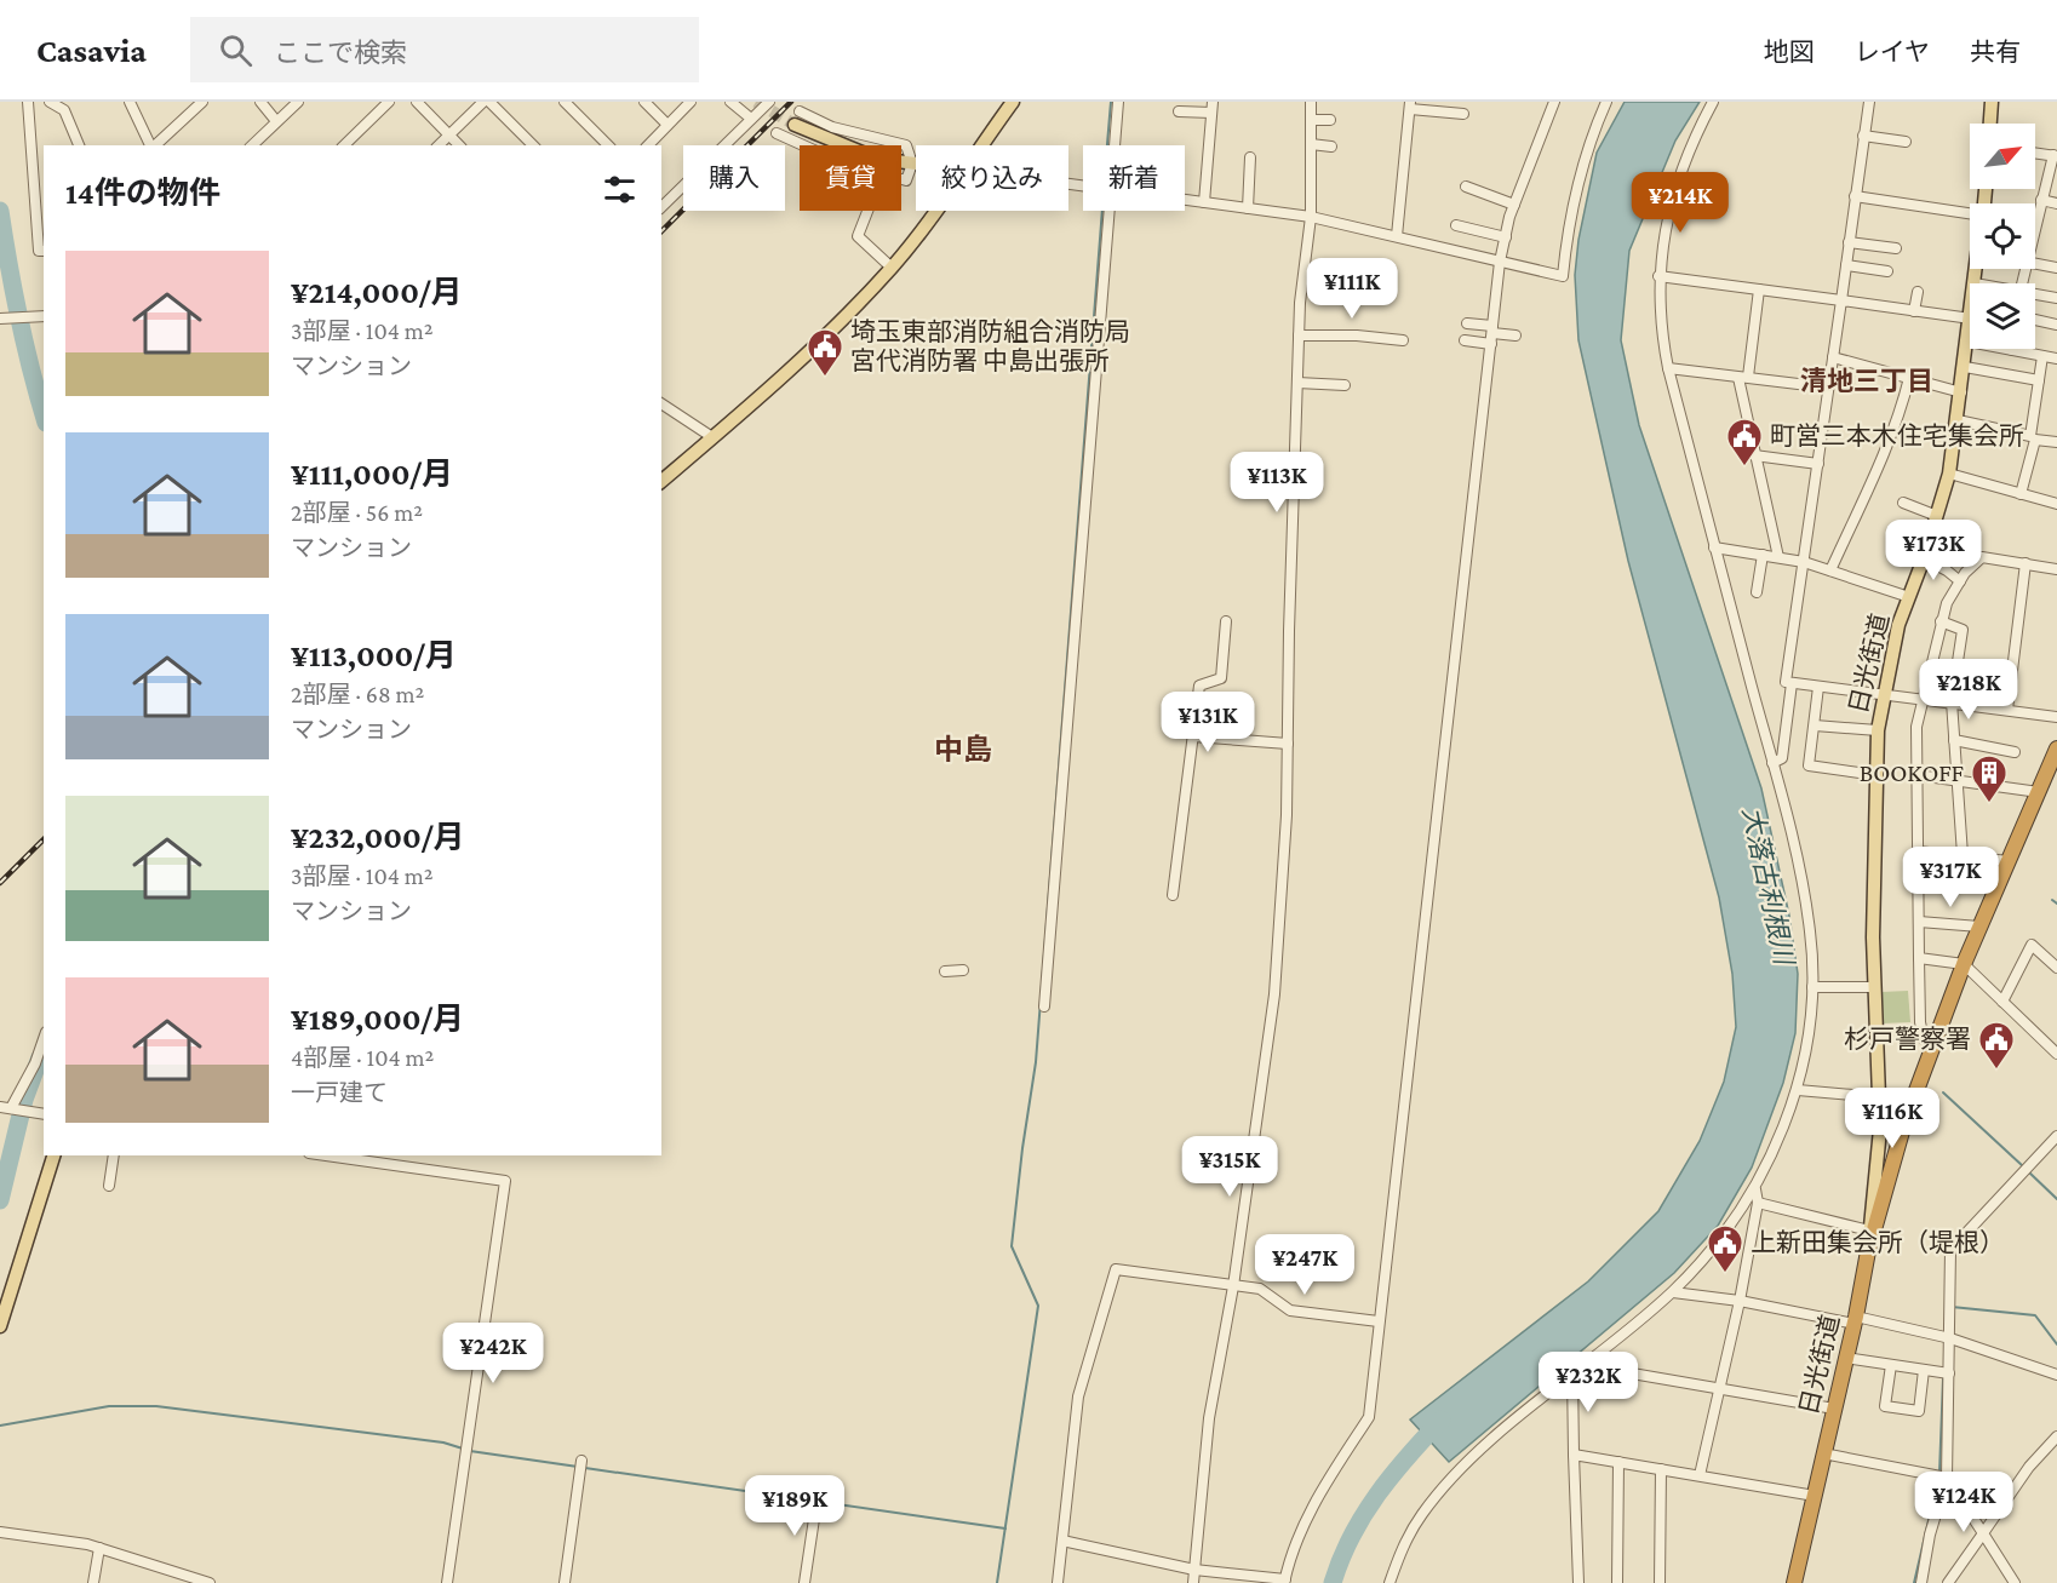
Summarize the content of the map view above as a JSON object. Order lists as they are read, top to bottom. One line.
{"streets":{"highway":["日光街道"]},"districts":["清地三丁目","中島"],"water":["大落古利根川"],"places":{"public building":["埼玉東部消防組合消防局 宮代消防署 中島出張所","町営三本木住宅集会所","杉戸警察署","上新田集会所（堤根）"],"building":["BOOKOFF"]},"north":"top right","page":{"header":"Casavia","search":"ここで検索","nav":["地図","レイヤ","共有"],"chip":["購入","賃貸","絞り込み","新着"],"heading":"14件の物件","price":["¥214K","¥111K","¥113K","¥173K","¥218K","¥131K","¥317K","¥116K","¥315K","¥247K","¥242K","¥232K","¥124K","¥189K"],"list":[{"name":"¥214,000/月","note":"3部屋 · 104 m² · マンション"},{"name":"¥111,000/月","note":"2部屋 · 56 m² · マンション"},{"name":"¥113,000/月","note":"2部屋 · 68 m² · マンション"},{"name":"¥232,000/月","note":"3部屋 · 104 m² · マンション"},{"name":"¥189,000/月","note":"4部屋 · 104 m² · 一戸建て"}]}}
